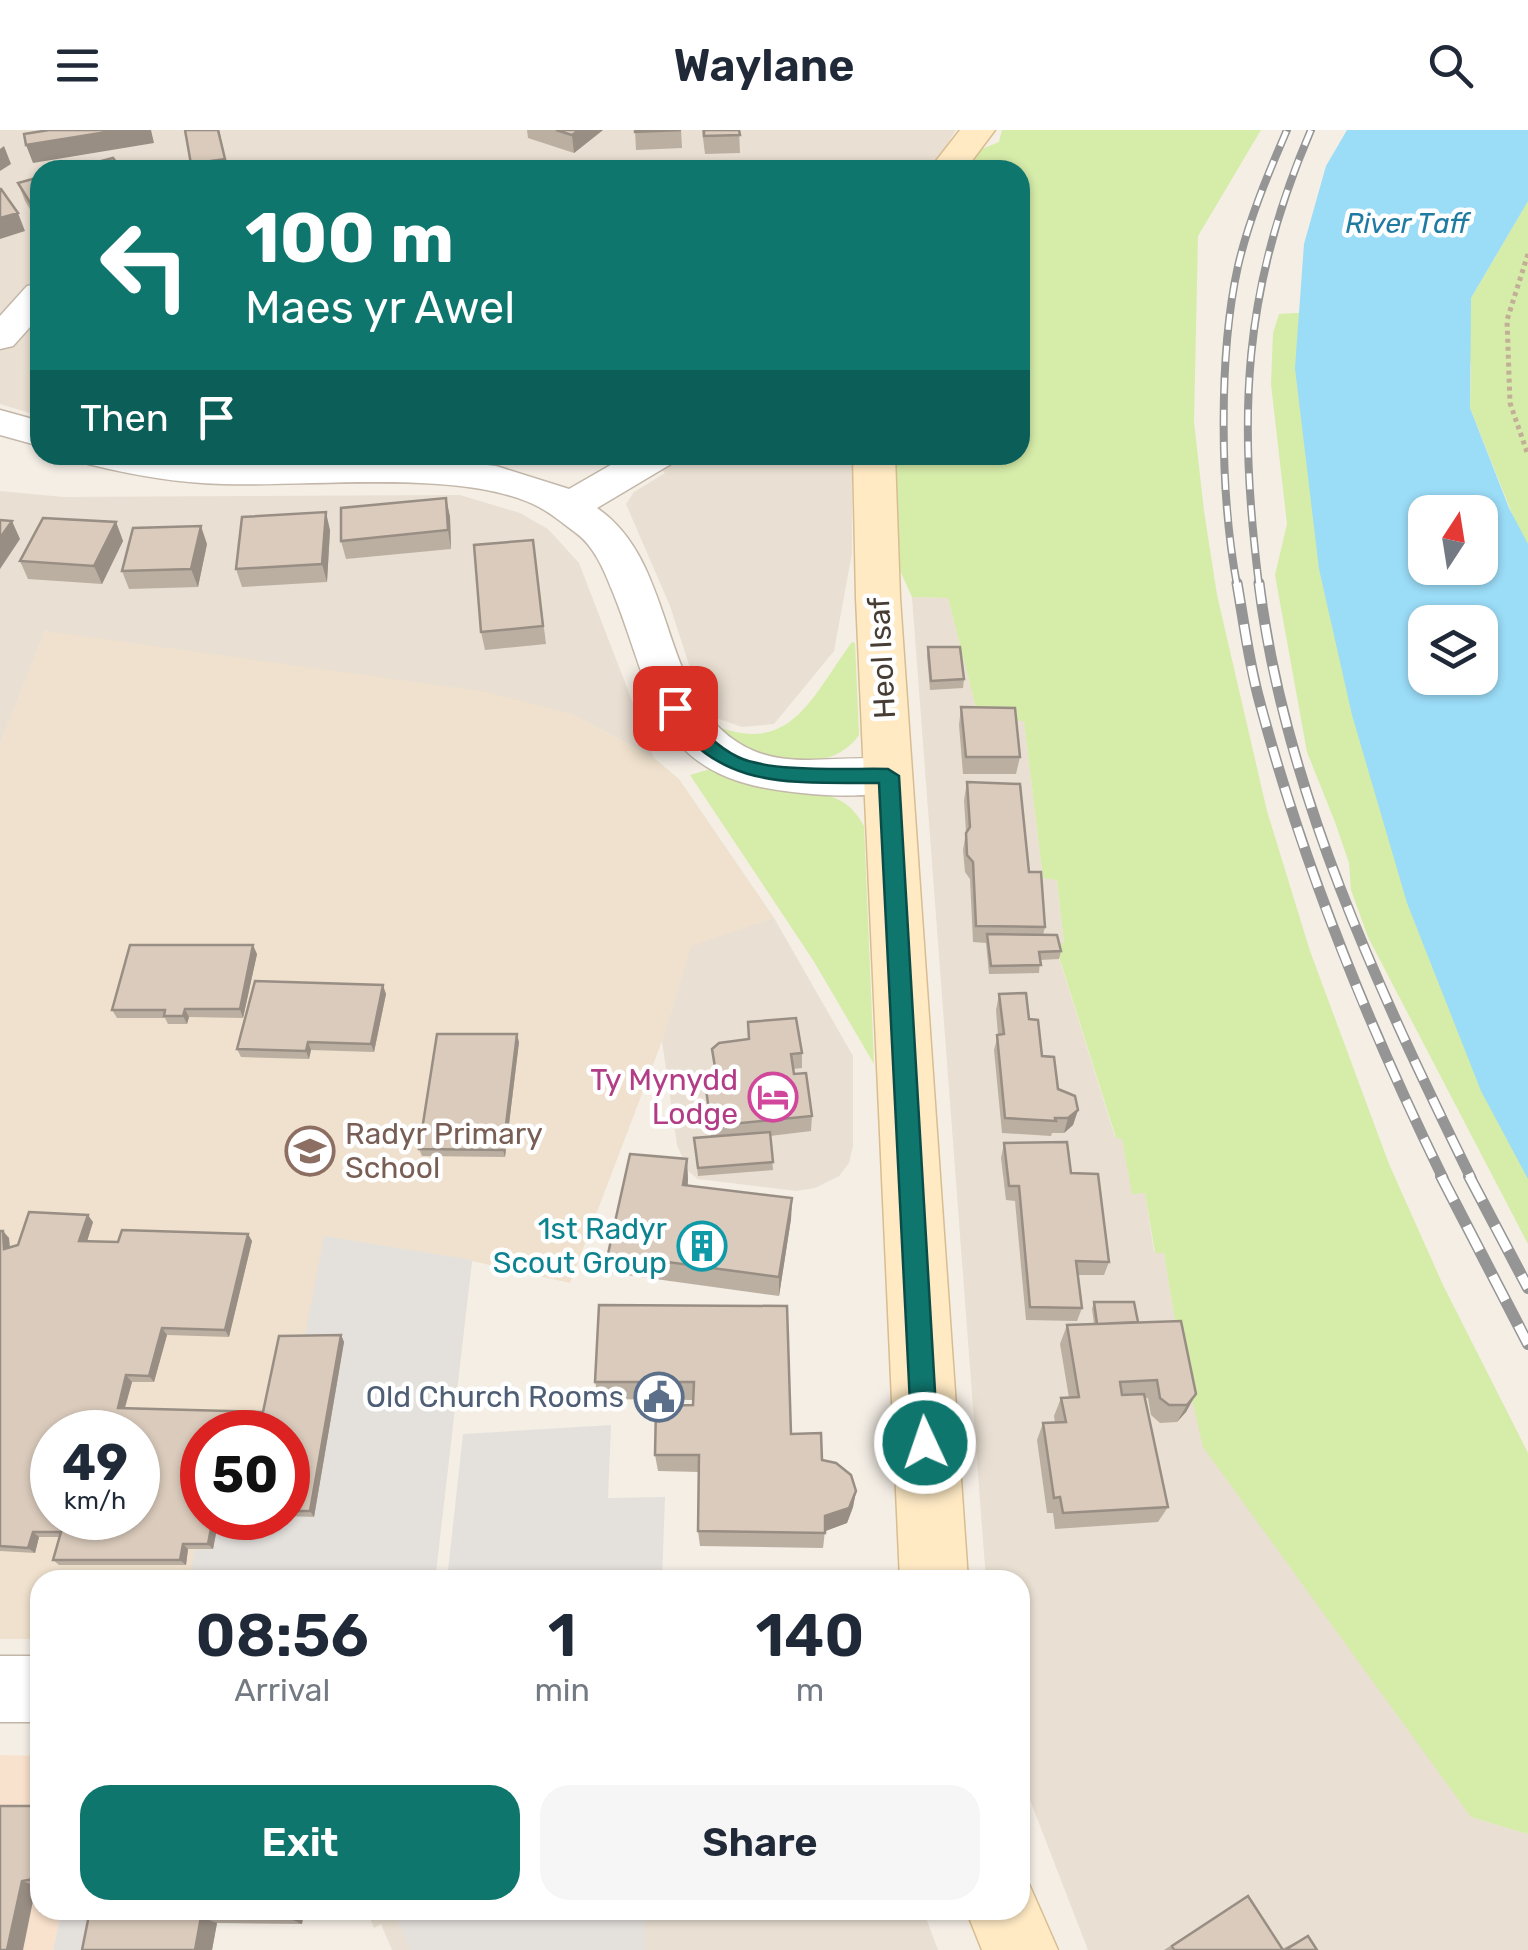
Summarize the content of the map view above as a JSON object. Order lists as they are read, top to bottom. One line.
{"streets":{"main road":["Heol Isaf"]},"water":["River Taff"],"places":{"hotel":["Ty Mynydd Lodge"],"school or university":["Radyr Primary School"],"building":["1st Radyr Scout Group"],"public building":["Old Church Rooms"]},"north":"top","page":{"header":"Waylane","turn":["100 m","Maes yr Awel"],"then":"Then","speed":"49 km/h","limit":"50","eta":["08:56","Arrival","1","min","140","m"],"buttons":["Exit","Share"]}}
